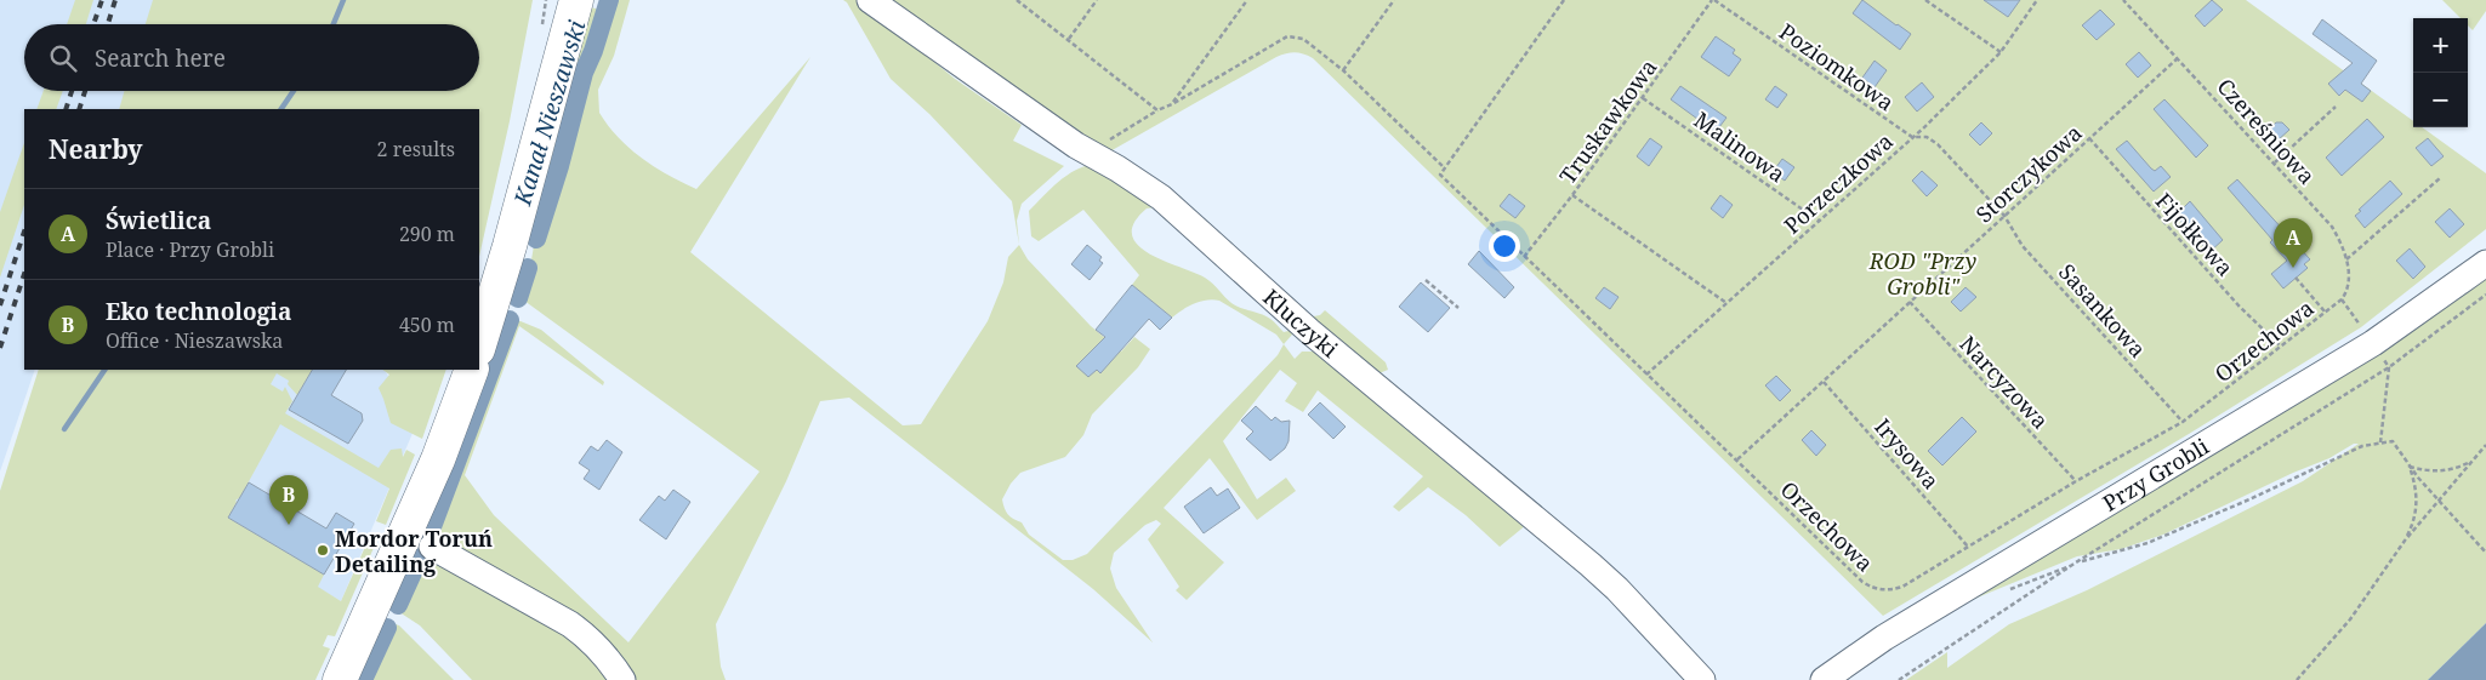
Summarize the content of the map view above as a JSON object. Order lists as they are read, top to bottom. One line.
{"streets":{"street":["Kluczyki","Przy Grobli"],"path":["Poziomkowa","Truskawkowa","Czereśniowa","Malinowa","Storczykowa","Porzeczkowa","Fijołkowa","Sasankowa","Orzechowa","Narcyzowa","Irysowa"]},"crossings":[["Poziomkowa","Truskawkowa"],["Poziomkowa","Porzeczkowa"],["Truskawkowa","Malinowa"],["Truskawkowa","Orzechowa"],["Czereśniowa","Storczykowa"],["Czereśniowa","Orzechowa"],["Malinowa","Porzeczkowa"],["Storczykowa","Fijołkowa"],["Storczykowa","Sasankowa"],["Storczykowa","Orzechowa"],["Storczykowa","Narcyzowa"],["Storczykowa","Irysowa"],["Porzeczkowa","Orzechowa"],["Fijołkowa","Orzechowa"],["Sasankowa","Orzechowa"],["Orzechowa","Narcyzowa"],["Orzechowa","Irysowa"]],"water":["Kanał Nieszawski"],"parks":["ROD \"Przy Grobli\""],"places":["Mordor Toruń Detailing"],"page":{"map_buttons":["+","−"],"search":"Search here","heading":["Nearby","2 results"],"list":[{"mark":"A","name":"Świetlica","note":"Place · Przy Grobli","value":"290 m"},{"mark":"B","name":"Eko technologia","note":"Office · Nieszawska","value":"450 m"}],"pins":["A","B"]}}
